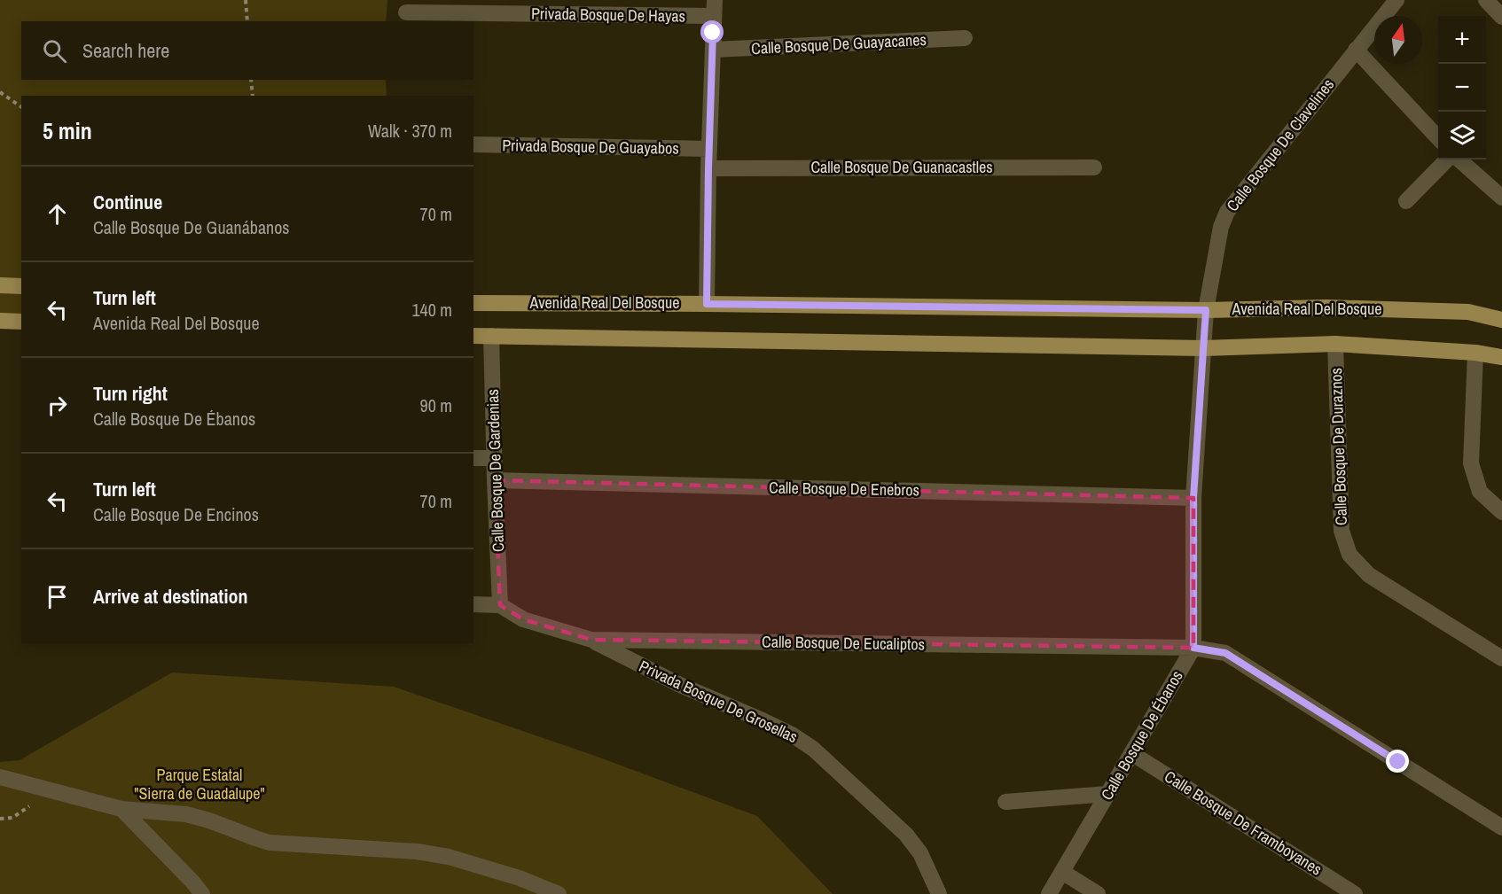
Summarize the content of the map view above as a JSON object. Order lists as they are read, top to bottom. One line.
{"streets":{"main road":["Avenida Real Del Bosque"],"street":["Privada Bosque De Hayas","Calle Bosque De Guayacanes","Calle Bosque De Clavelines","Privada Bosque De Guayabos","Calle Bosque De Guanacastles","Calle Bosque De Duraznos","Calle Bosque De Gardenias","Calle Bosque De Enebros","Calle Bosque De Eucaliptos","Privada Bosque De Grosellas","Calle Bosque De Ébanos","Calle Bosque De Framboyanes"]},"crossings":[["Calle Bosque De Clavelines","Avenida Real Del Bosque"],["Calle Bosque De Gardenias","Calle Bosque De Enebros"],["Calle Bosque De Gardenias","Calle Bosque De Eucaliptos"],["Calle Bosque De Eucaliptos","Privada Bosque De Grosellas"],["Calle Bosque De Eucaliptos","Calle Bosque De Ébanos"],["Calle Bosque De Ébanos","Calle Bosque De Framboyanes"]],"parks":["Parque Estatal \"Sierra de Guadalupe\""],"north":"top","page":{"map_buttons":["+","−"],"search":"Search here","heading":["5 min","Walk · 370 m"],"list":[["Continue","Calle Bosque De Guanábanos","70 m"],["Turn left","Avenida Real Del Bosque","140 m"],["Turn right","Calle Bosque De Ébanos","90 m"],["Turn left","Calle Bosque De Encinos","70 m"],"Arrive at destination"]}}
